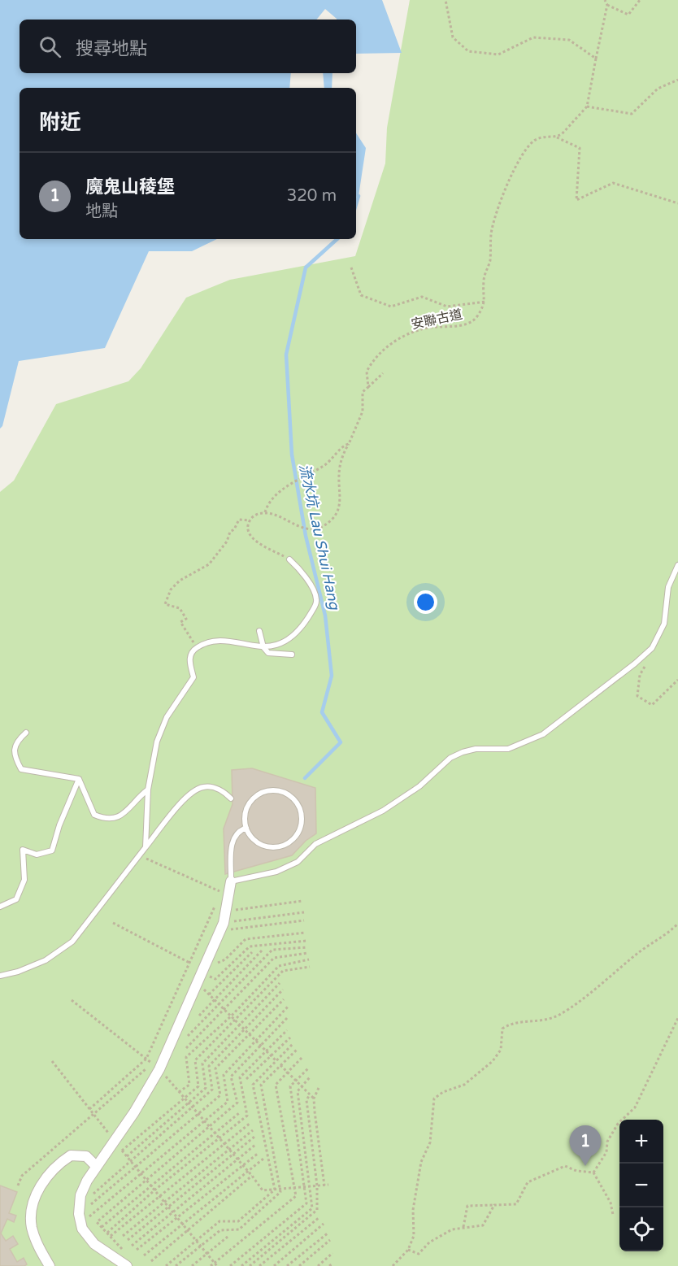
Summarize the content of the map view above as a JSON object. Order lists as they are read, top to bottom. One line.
{"streets":{"path":["安聯古道"]},"water":["流水坑 Lau Shui Hang"],"page":{"search":"搜尋地點","heading":"附近","list":[{"mark":"1","name":"魔鬼山稜堡","note":"地點","value":"320 m"}],"map_buttons":["+","−"],"pins":"1"}}
